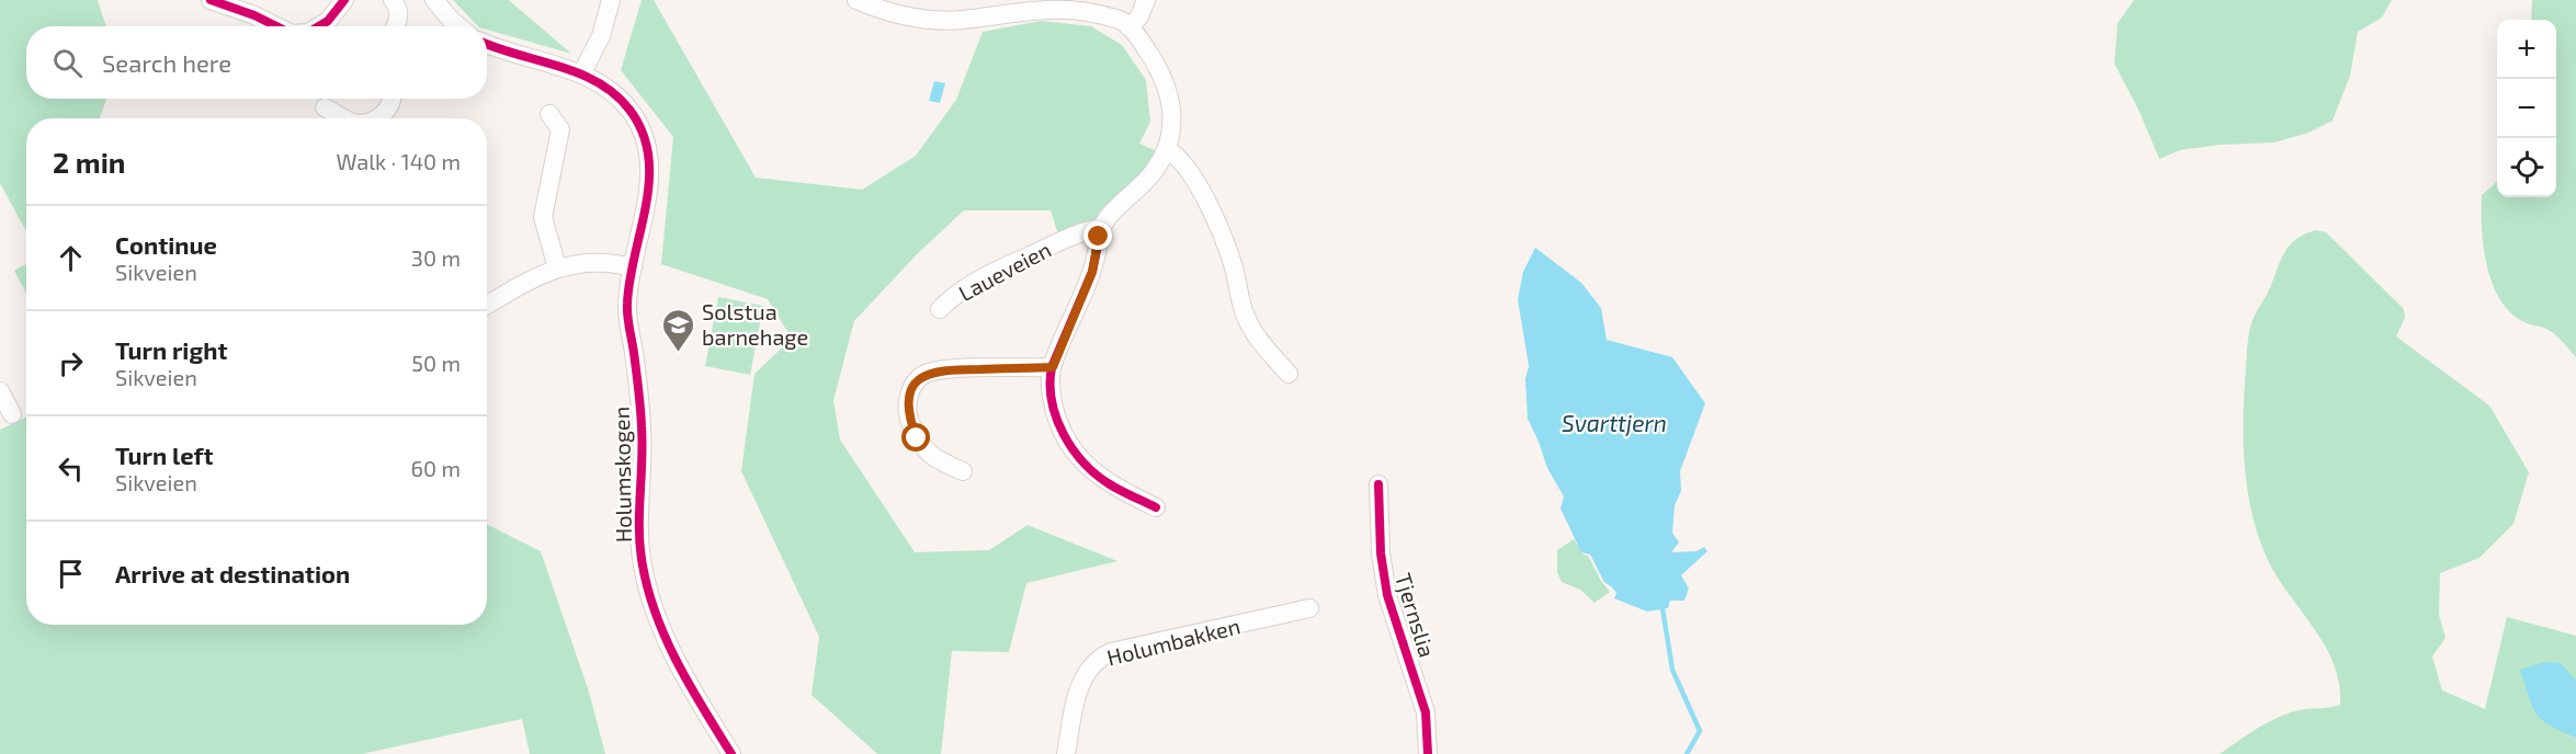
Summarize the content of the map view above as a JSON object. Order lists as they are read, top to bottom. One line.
{"streets":{"street":["Laueveien","Holumskogen","Tjernslia","Holumbakken"]},"water":["Svarttjern"],"places":{"school or university":["Solstua barnehage"]},"page":{"map_buttons":["+","−"],"search":"Search here","heading":["2 min","Walk · 140 m"],"list":[["Continue","Sikveien","30 m"],["Turn right","Sikveien","50 m"],["Turn left","Sikveien","60 m"],"Arrive at destination"]}}
